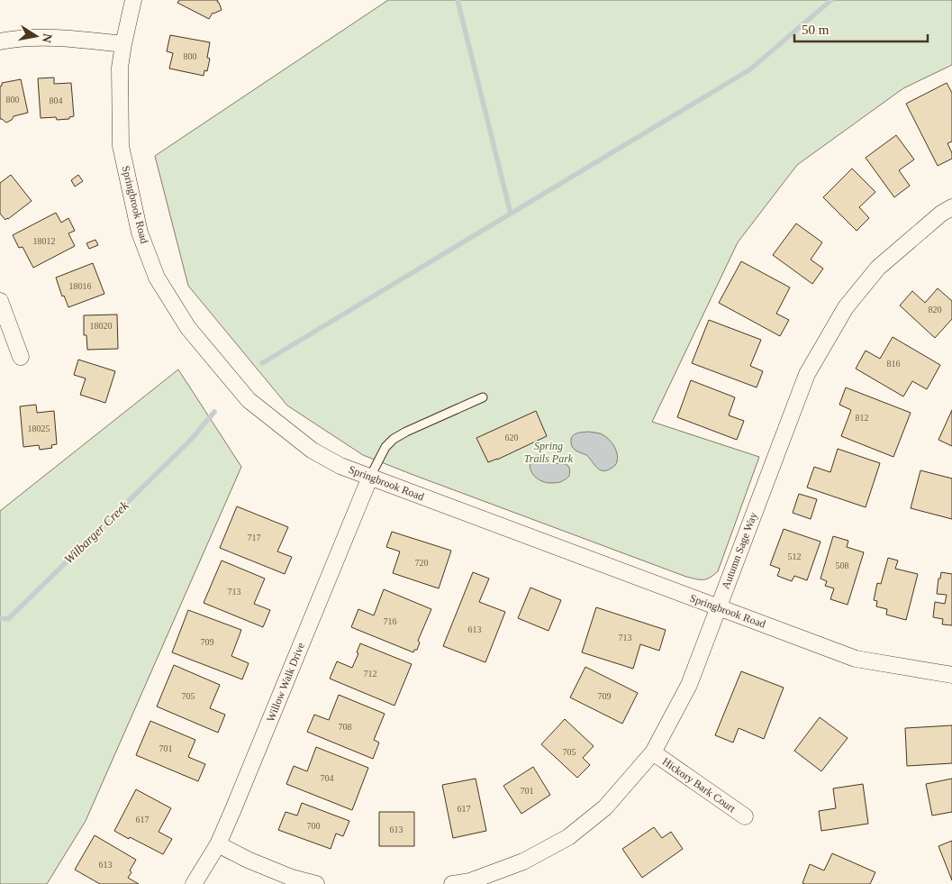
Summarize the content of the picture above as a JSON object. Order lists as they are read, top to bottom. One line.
{"streets":{"street":["Springbrook Road","Autumn Sage Way","Willow Walk Drive","Hickory Bark Court"]},"crossings":[["Springbrook Road","Autumn Sage Way"],["Springbrook Road","Willow Walk Drive"],["Autumn Sage Way","Hickory Bark Court"]],"water":["Wilbarger Creek"],"parks":["Spring Trails Park"],"house_numbers":["800","800","804","18012","18016","820","18020","816","812","18025","620","717","512","720","508","713","716","613","713","709","712","705","709","708","701","705","704","701","617","617","700","613","613"],"scale_bar":"50 m","north":"right"}
